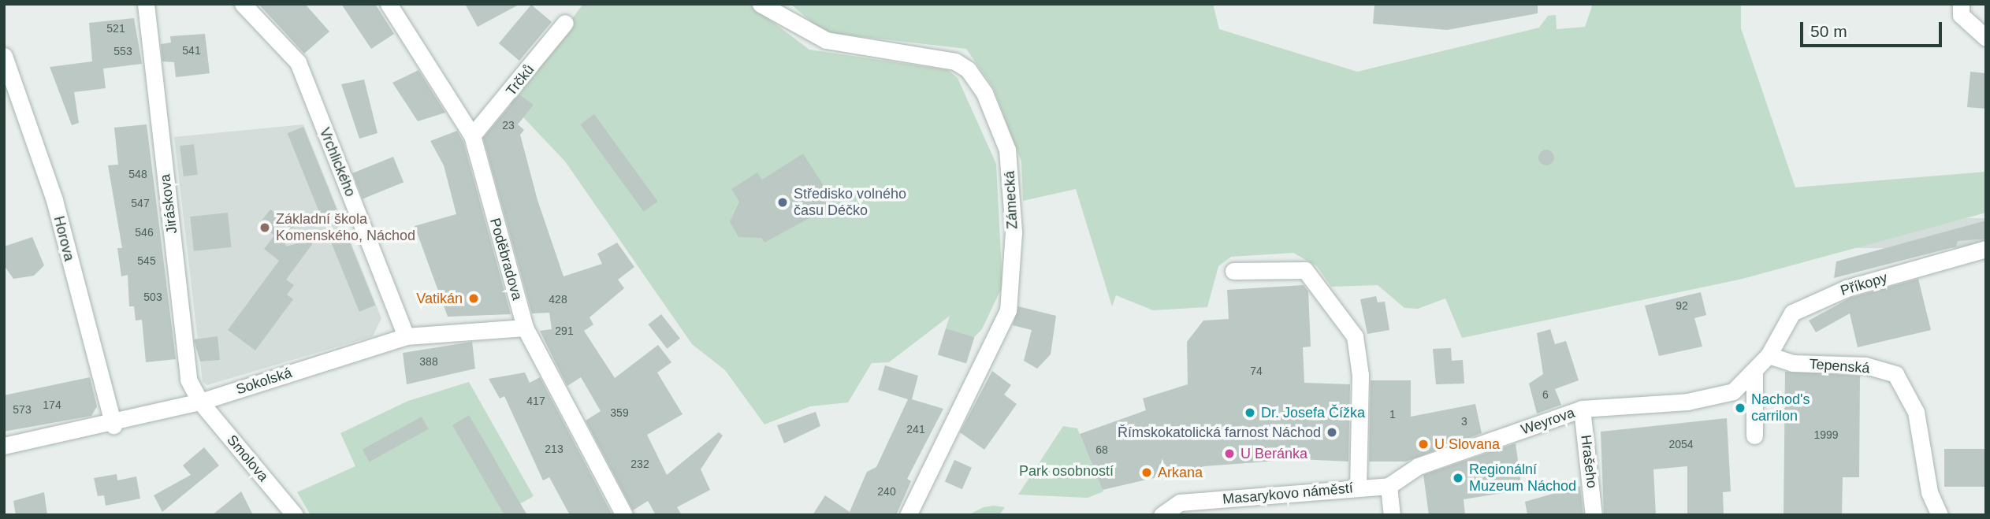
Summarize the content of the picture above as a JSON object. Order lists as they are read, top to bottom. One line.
{"streets":{"street":["Trčků","Vrchlického","Zámecká","Jiráskova","Horova","Poděbradova","Příkopy","Tepenská","Sokolská","Weyrova","Smolova","Hrašeho","Masarykovo náměstí"]},"crossings":[["Trčků","Poděbradova"],["Vrchlického","Sokolská"],["Jiráskova","Sokolská"],["Jiráskova","Smolova"],["Horova","Sokolská"],["Poděbradova","Sokolská"],["Příkopy","Tepenská"],["Příkopy","Weyrova"],["Tepenská","Weyrova"],["Sokolská","Smolova"],["Weyrova","Hrašeho"],["Weyrova","Masarykovo náměstí"]],"parks":["Park osobností"],"places":["Středisko volného času Déčko","Základní škola Komenského, Náchod","Vatikán","Nachod's carrilon","Dr. Josefa Čížka","Římskokatolická farnost Náchod","U Slovana","U Beránka","Arkana","Regionální Muzeum Náchod"],"house_numbers":["521","541","553","23","548","547","546","545","503","428","92","291","388","74","6","417","174","573","359","1","3","241","1999","2054","213","68","232","240"],"scale_bar":"50 m"}
